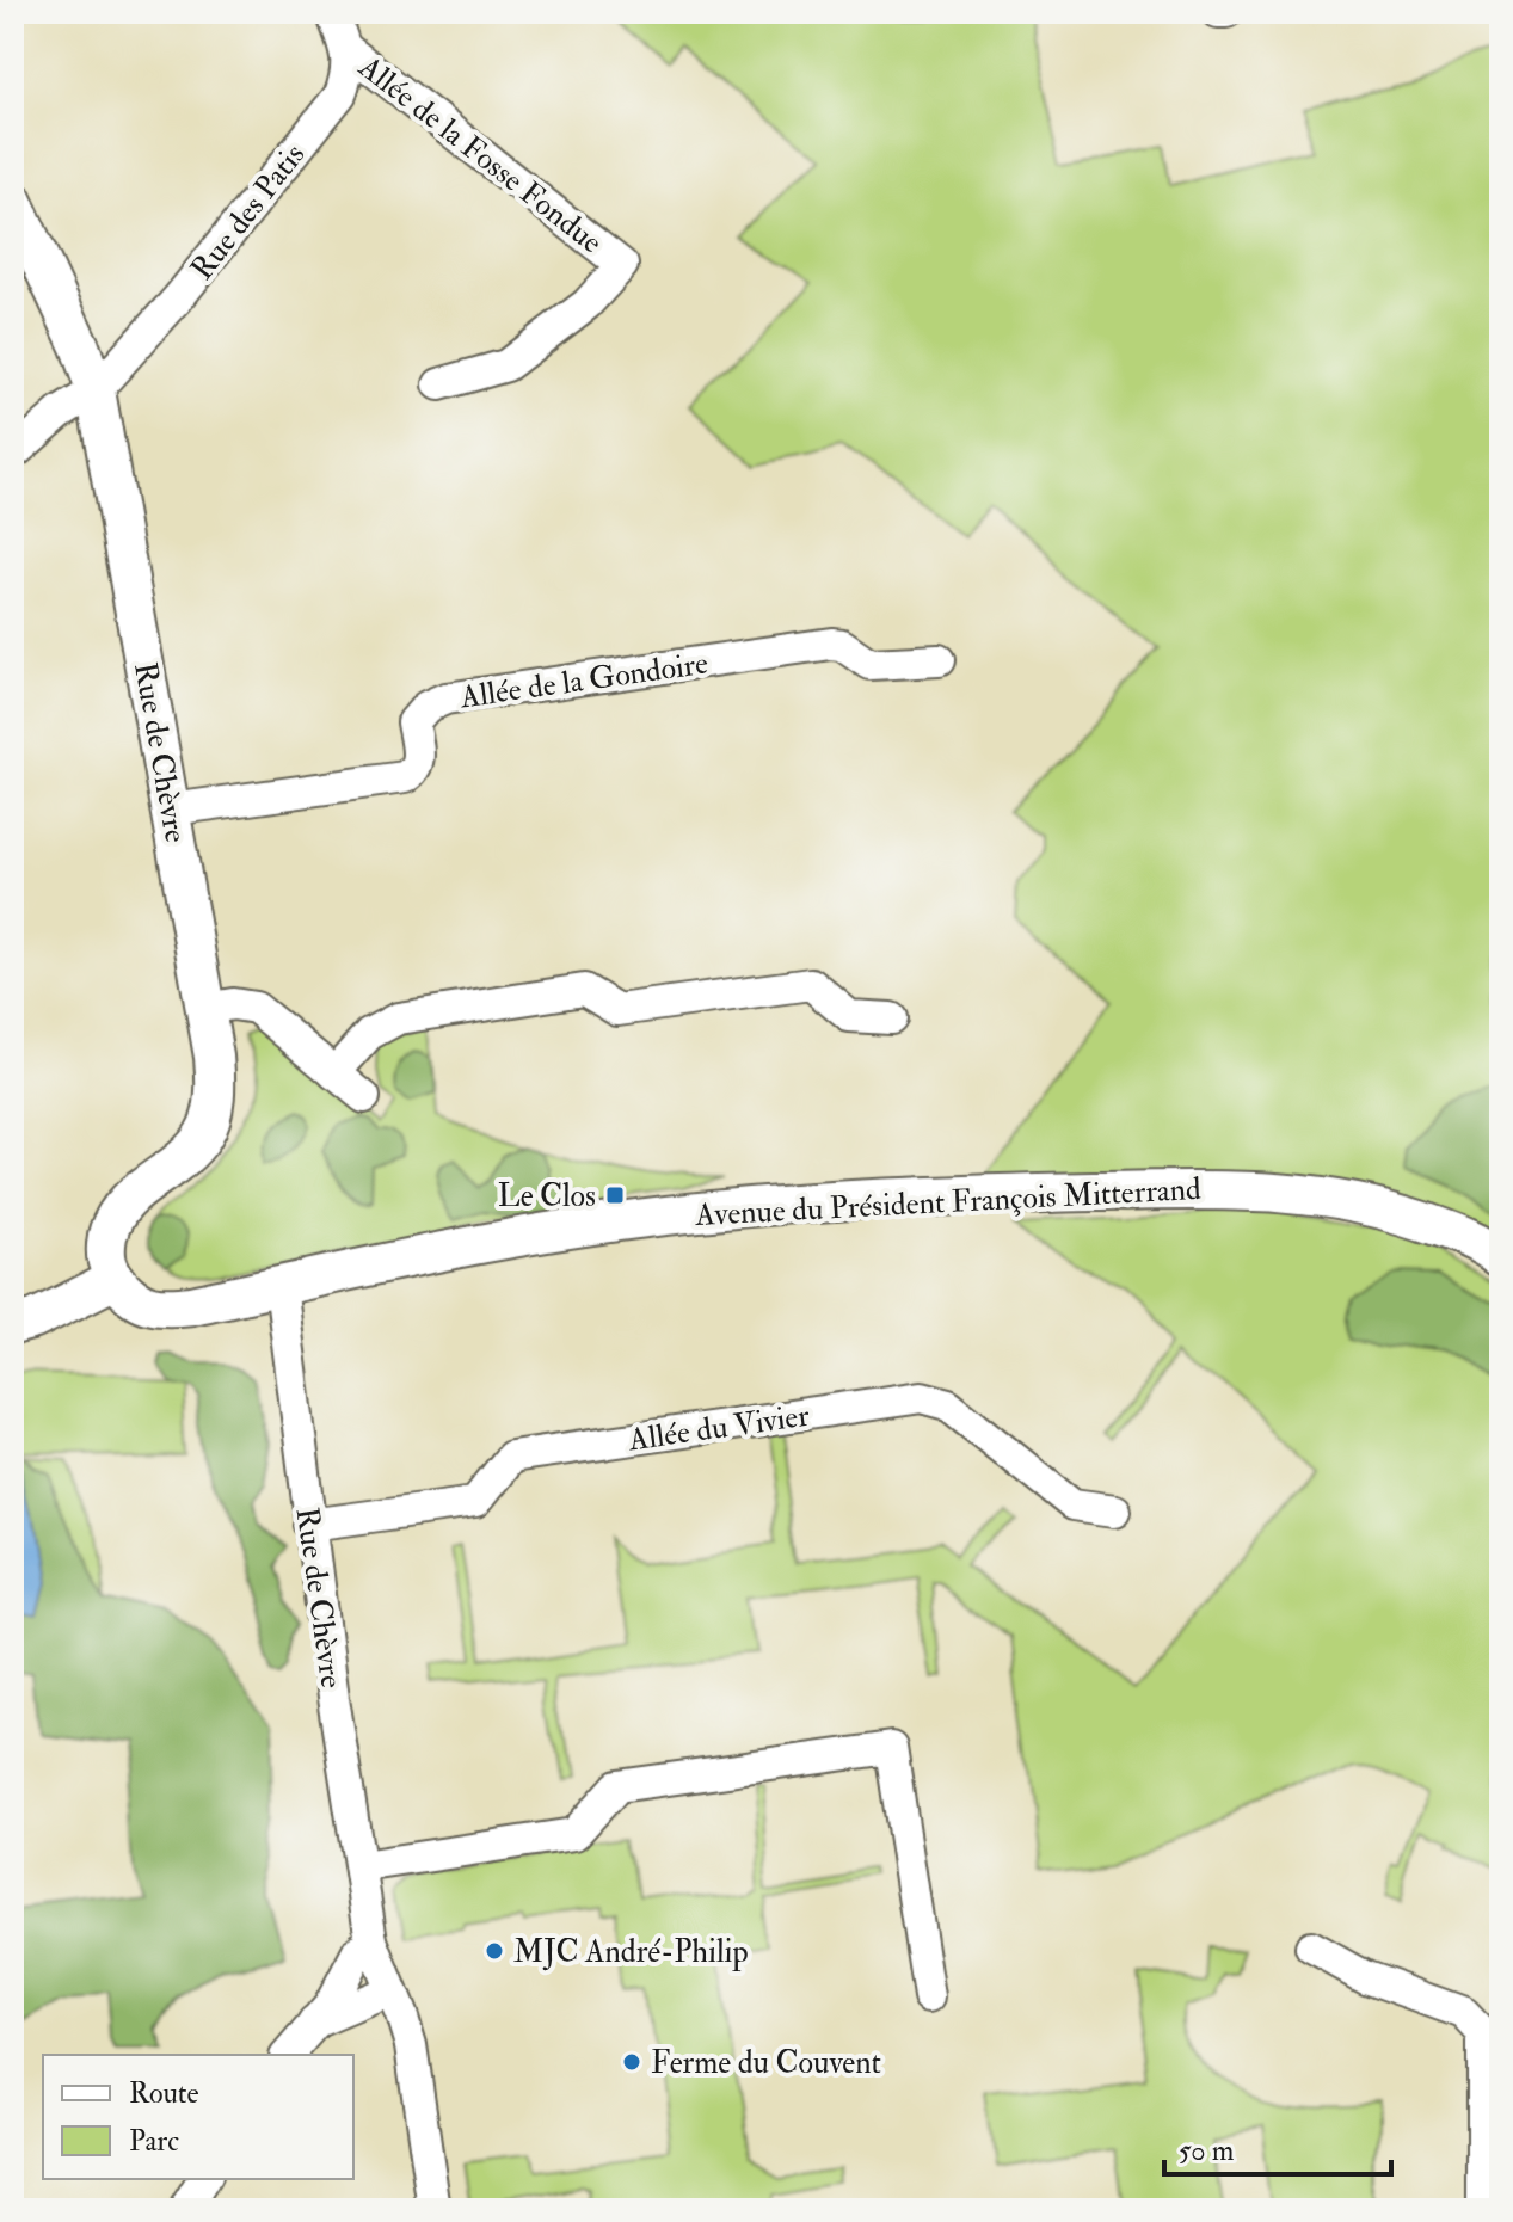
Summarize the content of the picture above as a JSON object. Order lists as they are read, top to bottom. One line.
{"streets":{"street":["Allée de la Fosse Fondue","Rue des Patis","Allée de la Gondoire","Rue de Chèvre","Avenue du Président François Mitterrand","Allée du Vivier"]},"crossings":[["Allée de la Fosse Fondue","Rue des Patis"],["Rue des Patis","Rue de Chèvre"],["Allée de la Gondoire","Rue de Chèvre"],["Rue de Chèvre","Avenue du Président François Mitterrand"],["Rue de Chèvre","Allée du Vivier"]],"places":{"transit":["Le Clos"],"other":["MJC André-Philip","Ferme du Couvent"]},"legend":["Route","Parc"],"scale_bar":"50 m"}
